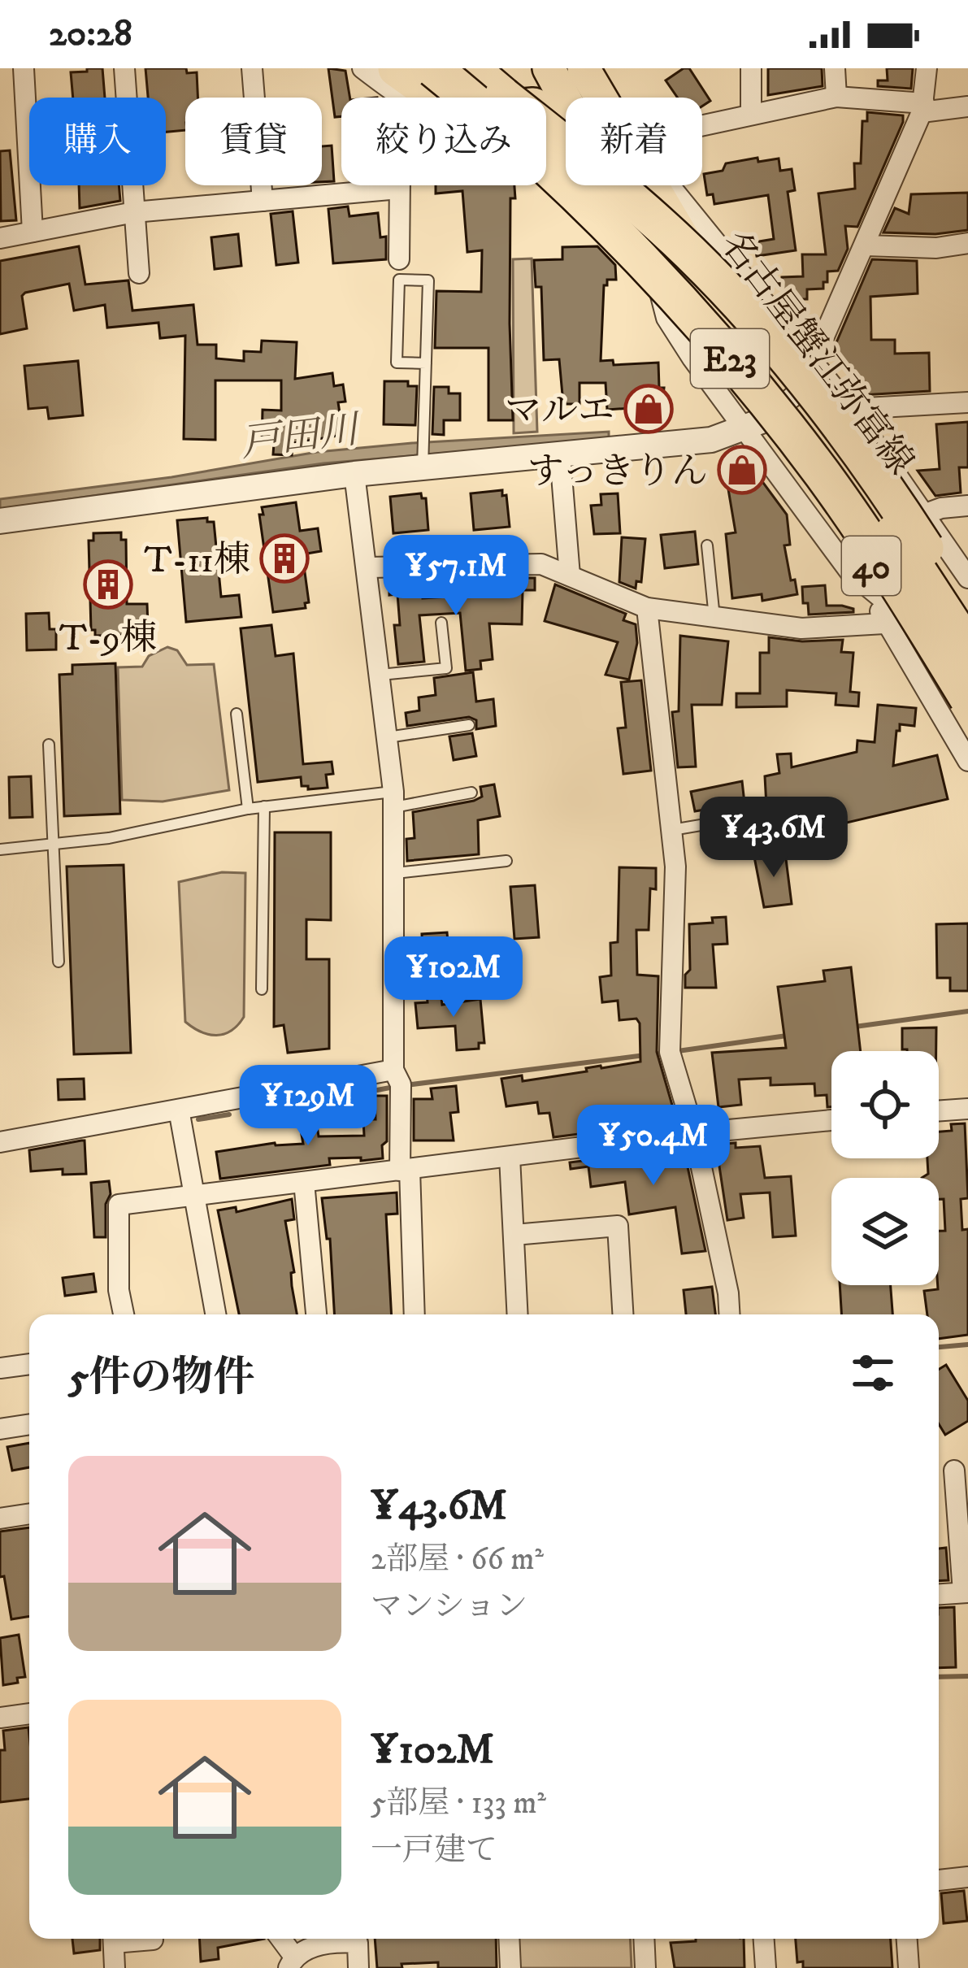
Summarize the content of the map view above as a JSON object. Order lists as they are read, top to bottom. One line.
{"streets":{"highway":["E23"],"main road":["名古屋蟹江弥富線","40"]},"water":["戸田川"],"places":{"shop":["マルエ","すっきりん"],"building":["T-11棟","T-9棟"]},"page":{"status":"20:28","chip":["購入","賃貸","絞り込み","新着"],"price":["¥57.1M","¥43.6M","¥102M","¥129M","¥50.4M"],"heading":"5件の物件","list":[{"name":"¥43.6M","note":"2部屋 · 66 m² · マンション"},{"name":"¥102M","note":"5部屋 · 133 m² · 一戸建て"}]}}
